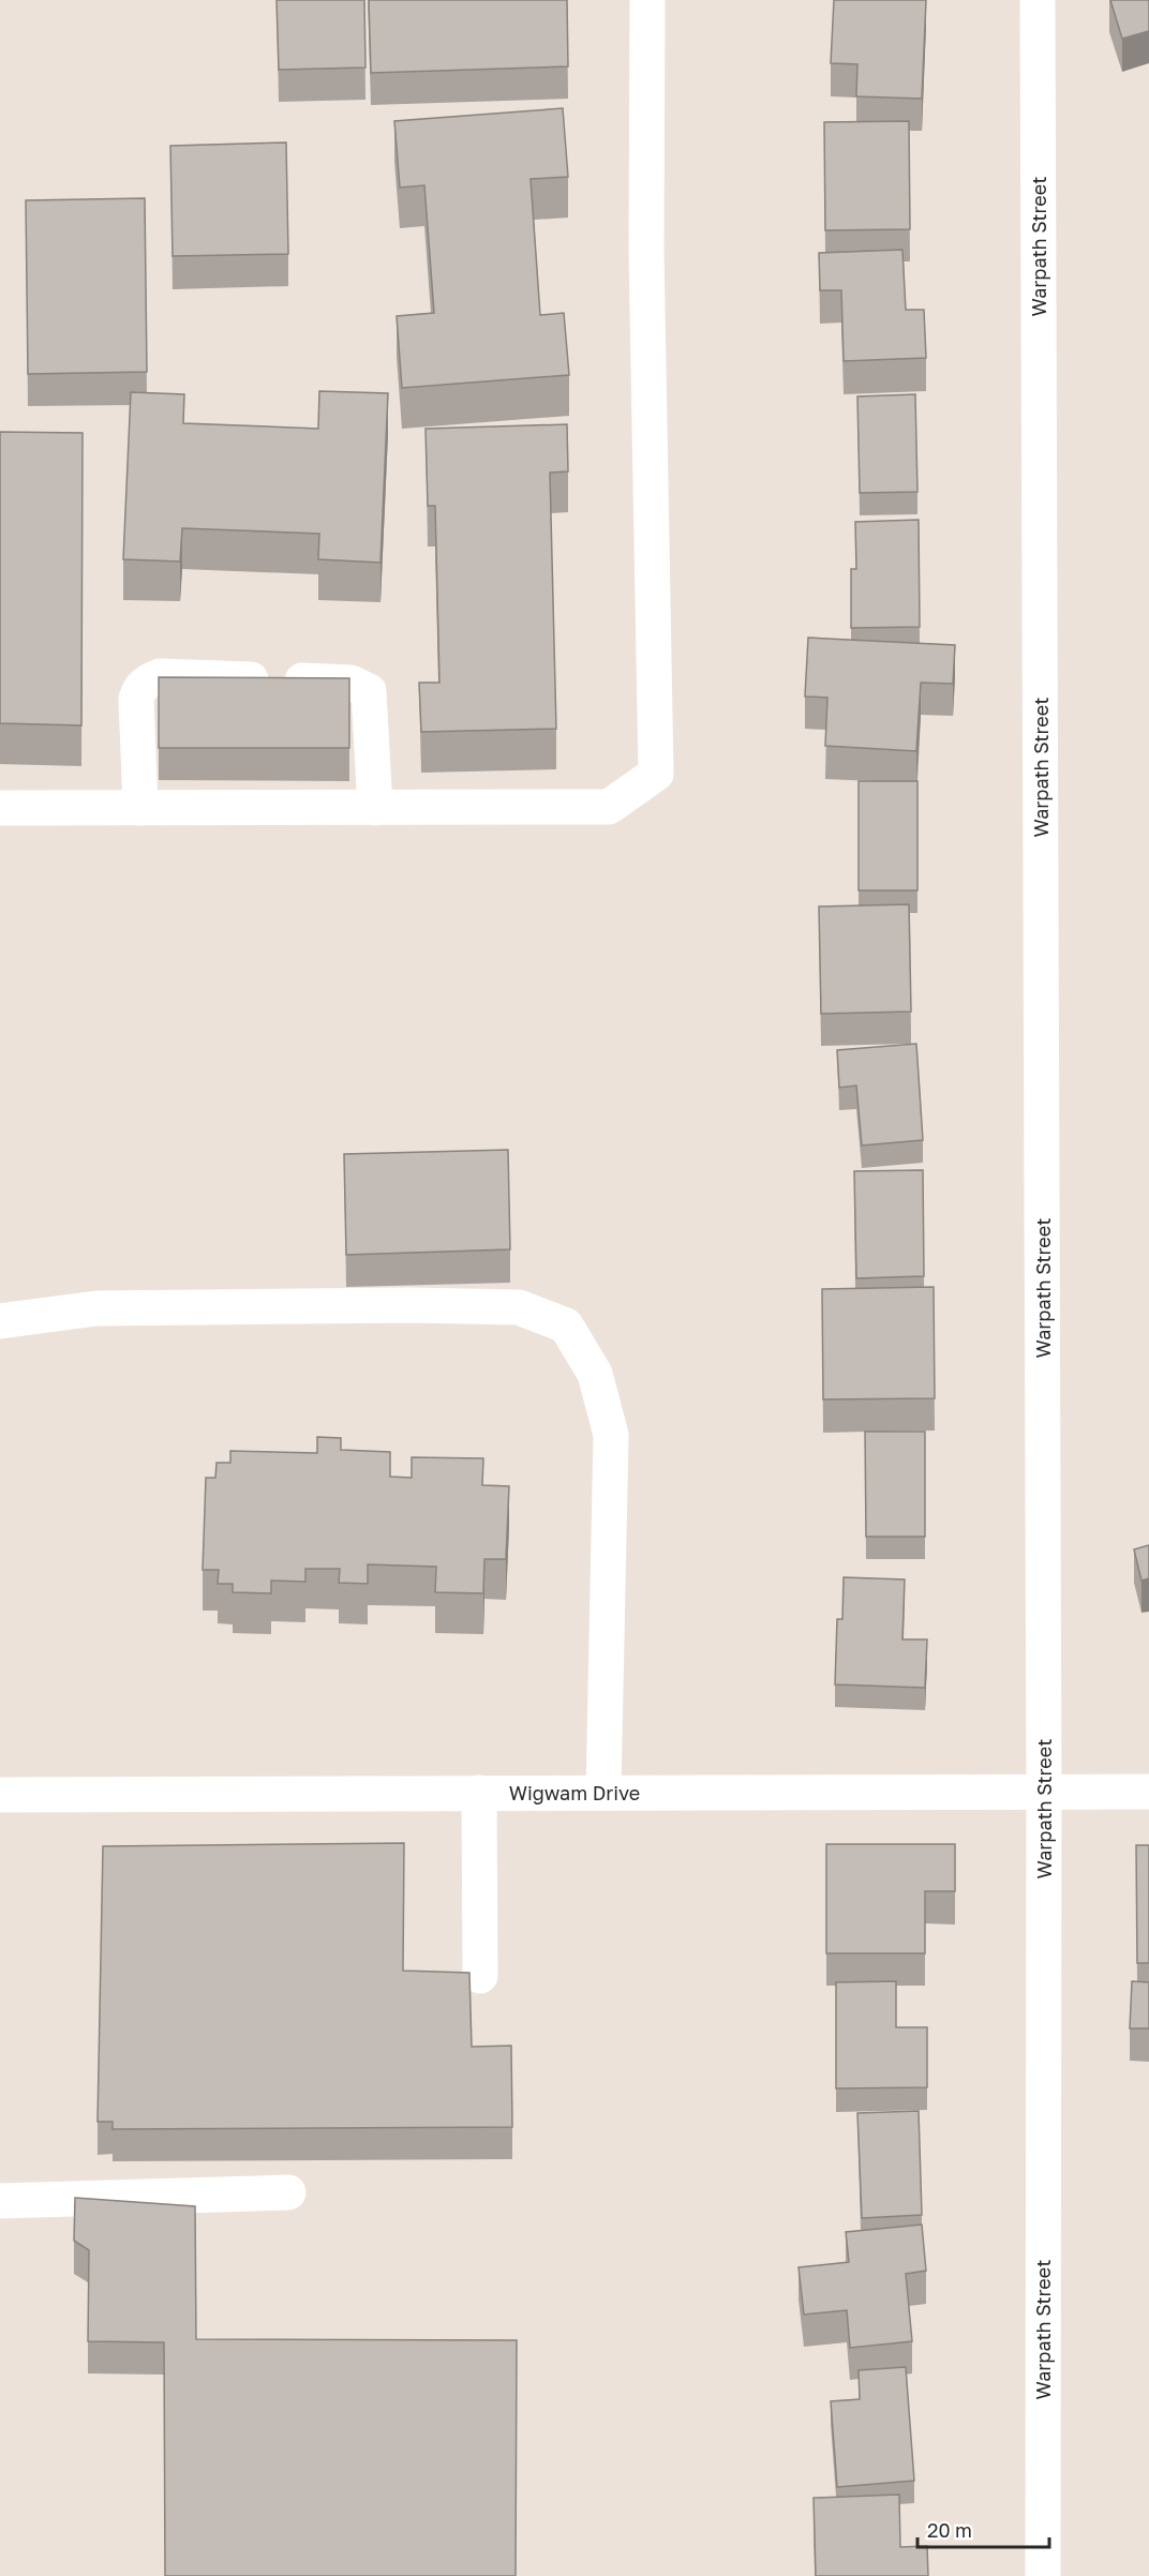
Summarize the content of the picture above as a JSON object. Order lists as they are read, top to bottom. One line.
{"streets":{"street":["Warpath Street","Wigwam Drive"]},"crossings":[["Warpath Street","Wigwam Drive"]],"scale_bar":"20 m"}
